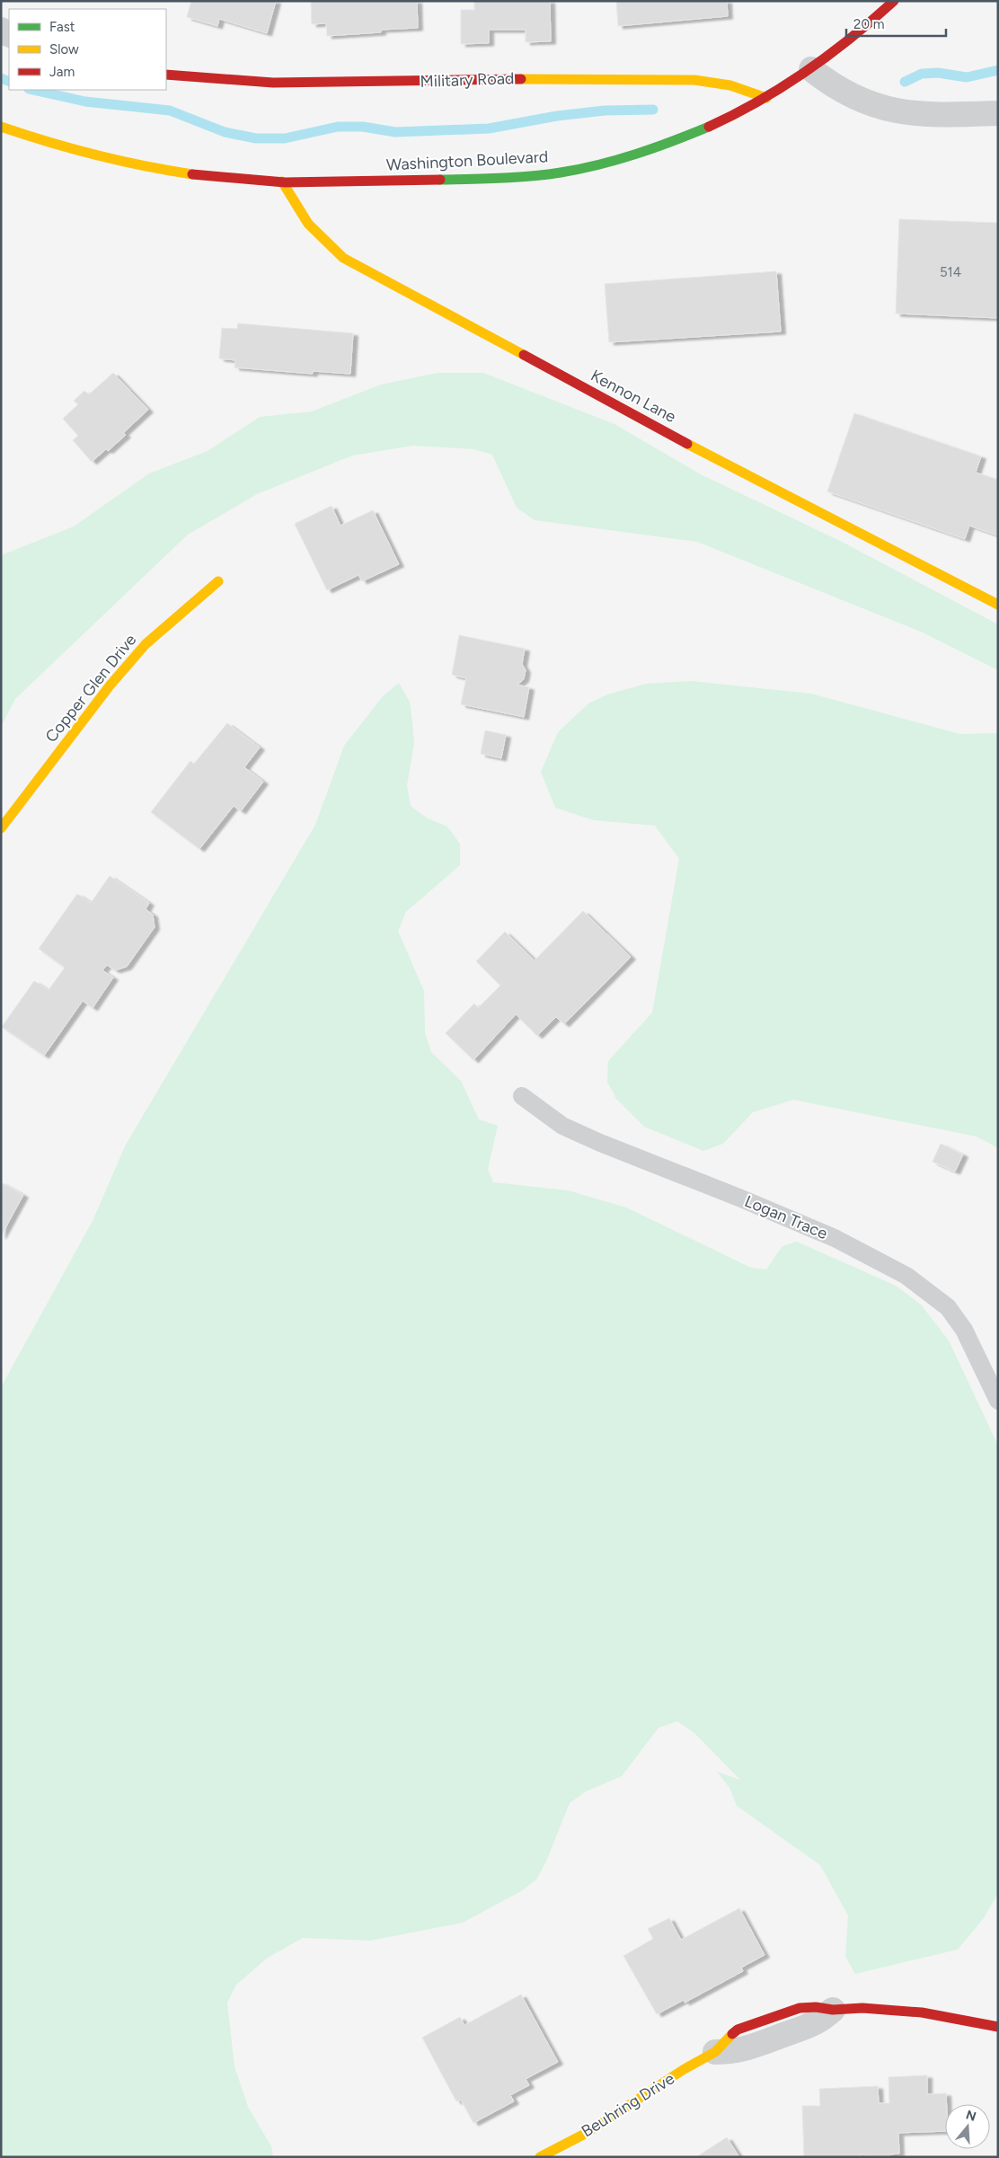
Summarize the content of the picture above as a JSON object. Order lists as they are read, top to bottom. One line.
{"streets":{"street":["Military Road","Washington Boulevard","Kennon Lane","Copper Glen Drive","Beuhring Drive"],"lane":["Logan Trace"]},"crossings":[["Military Road","Washington Boulevard"],["Washington Boulevard","Kennon Lane"]],"house_numbers":["514"],"legend":["Fast","Slow","Jam"],"scale_bar":"20 m","north":"top"}
